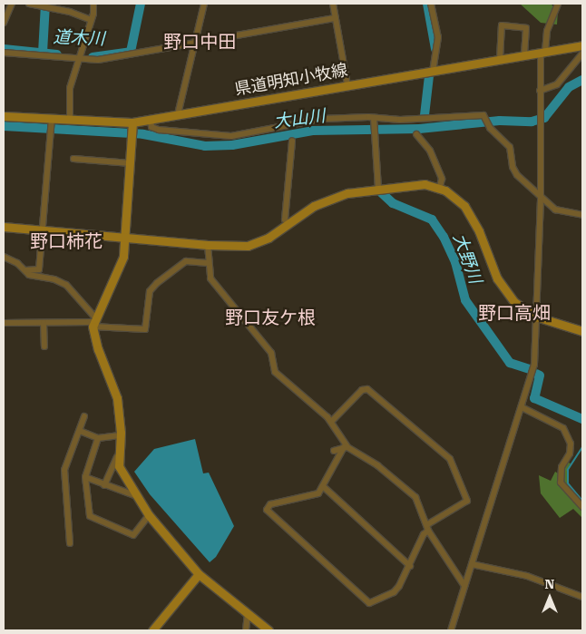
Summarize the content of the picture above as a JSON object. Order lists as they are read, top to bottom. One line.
{"streets":{"street":["県道明知小牧線"]},"districts":["野口中田","野口柿花","野口高畑","野口友ケ根"],"water":["道木川","大山川","大野川"],"north":"top"}
